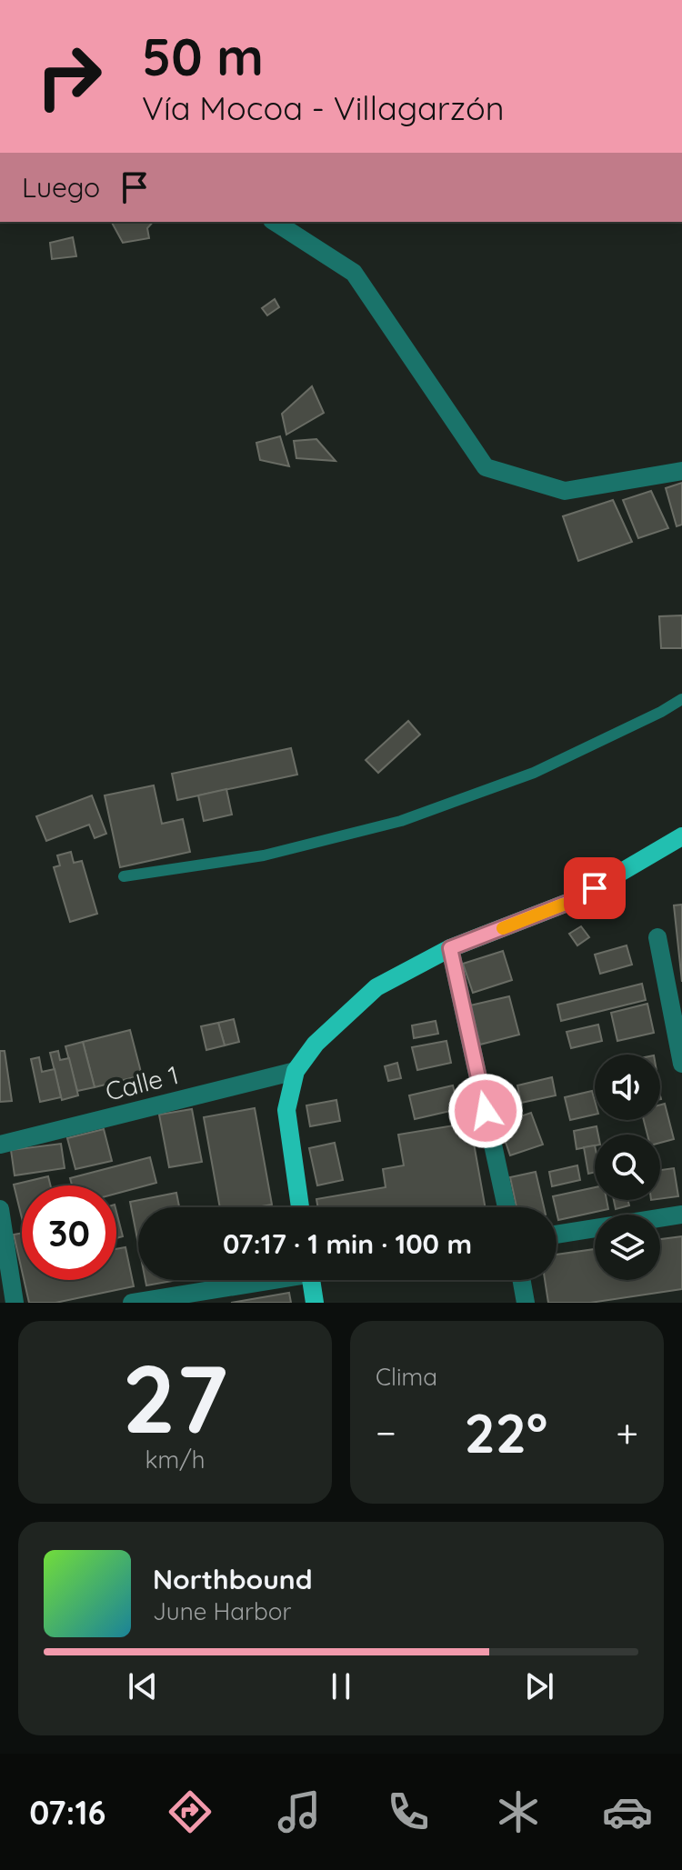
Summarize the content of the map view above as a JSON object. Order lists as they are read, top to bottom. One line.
{"streets":{"street":["Calle 1"]},"page":{"turn":["50 m","Vía Mocoa - Villagarzón"],"then":"Luego","limit":"30","trip":"07:17 · 1 min · 100 m","tile":[["27","km/h"],"Clima"],"heat":["−","22°","+"],"song":["Northbound","June Harbor"],"tabs":"07:16"}}
